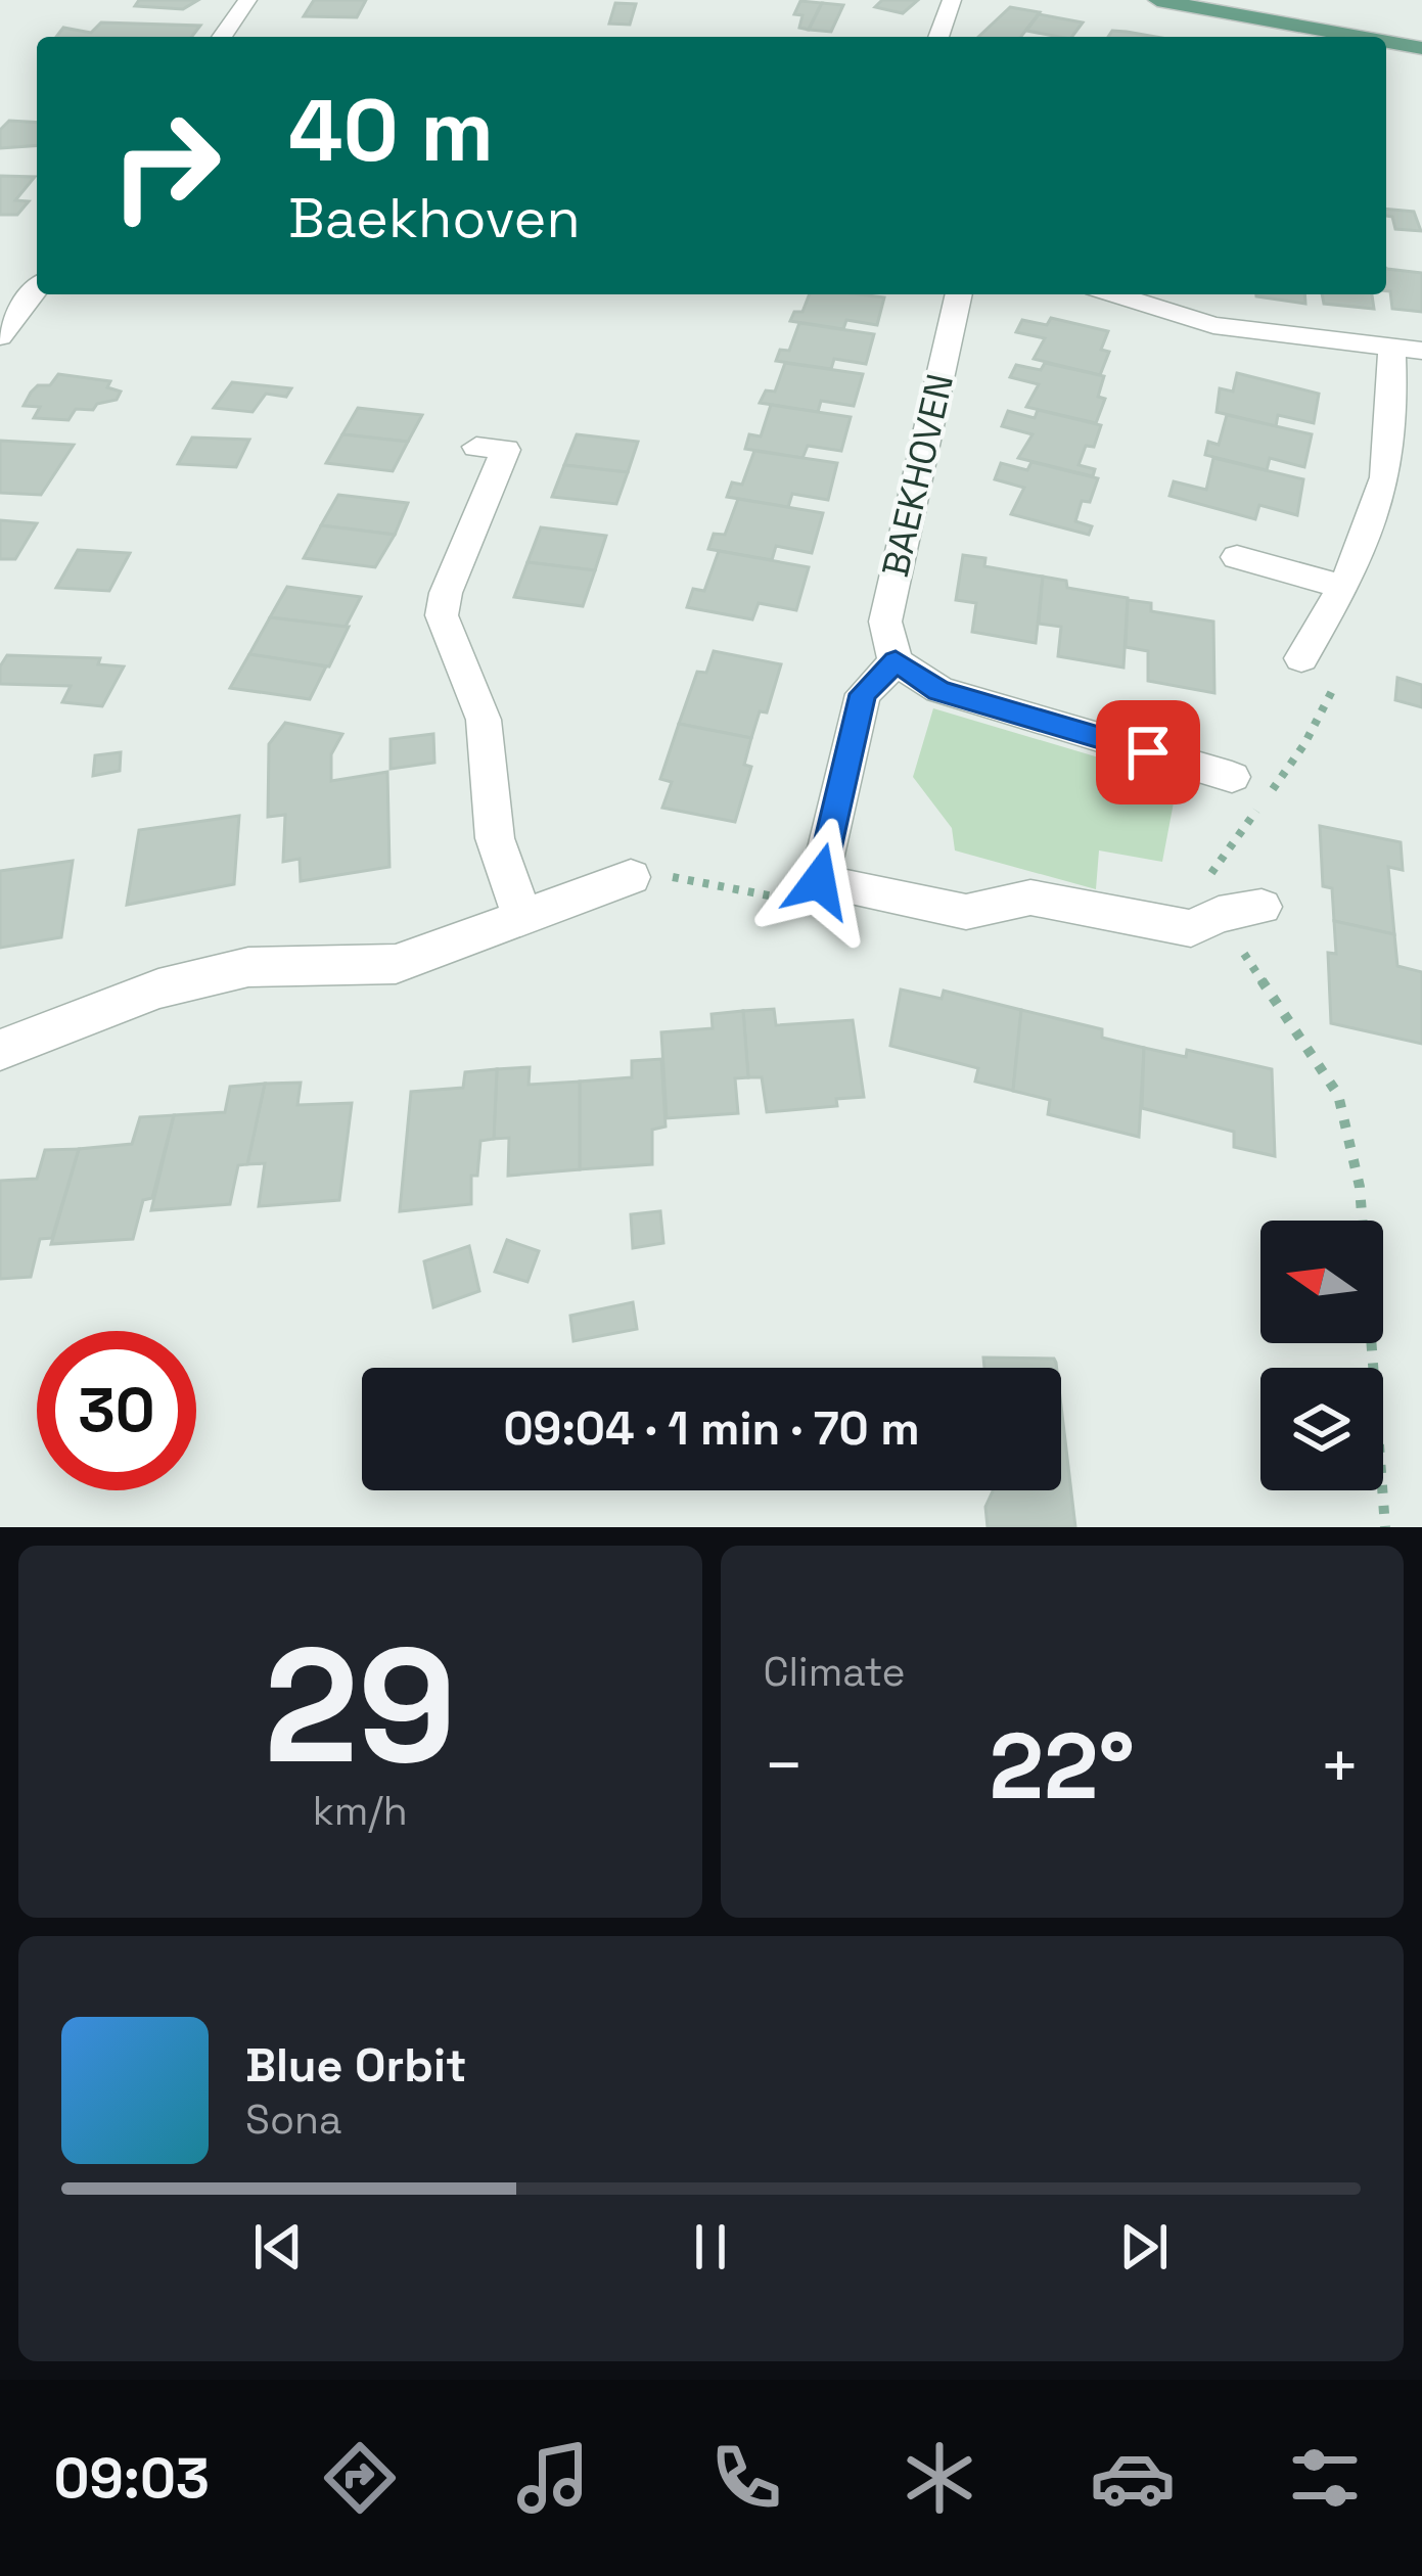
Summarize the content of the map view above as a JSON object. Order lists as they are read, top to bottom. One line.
{"streets":{"street":["BAEKHOVEN"]},"north":"left","page":{"turn":["40 m","Baekhoven"],"limit":"30","trip":"09:04 · 1 min · 70 m","tile":[["29","km/h"],"Climate"],"heat":["−","22°","+"],"song":["Blue Orbit","Sona"],"tabs":"09:03"}}
